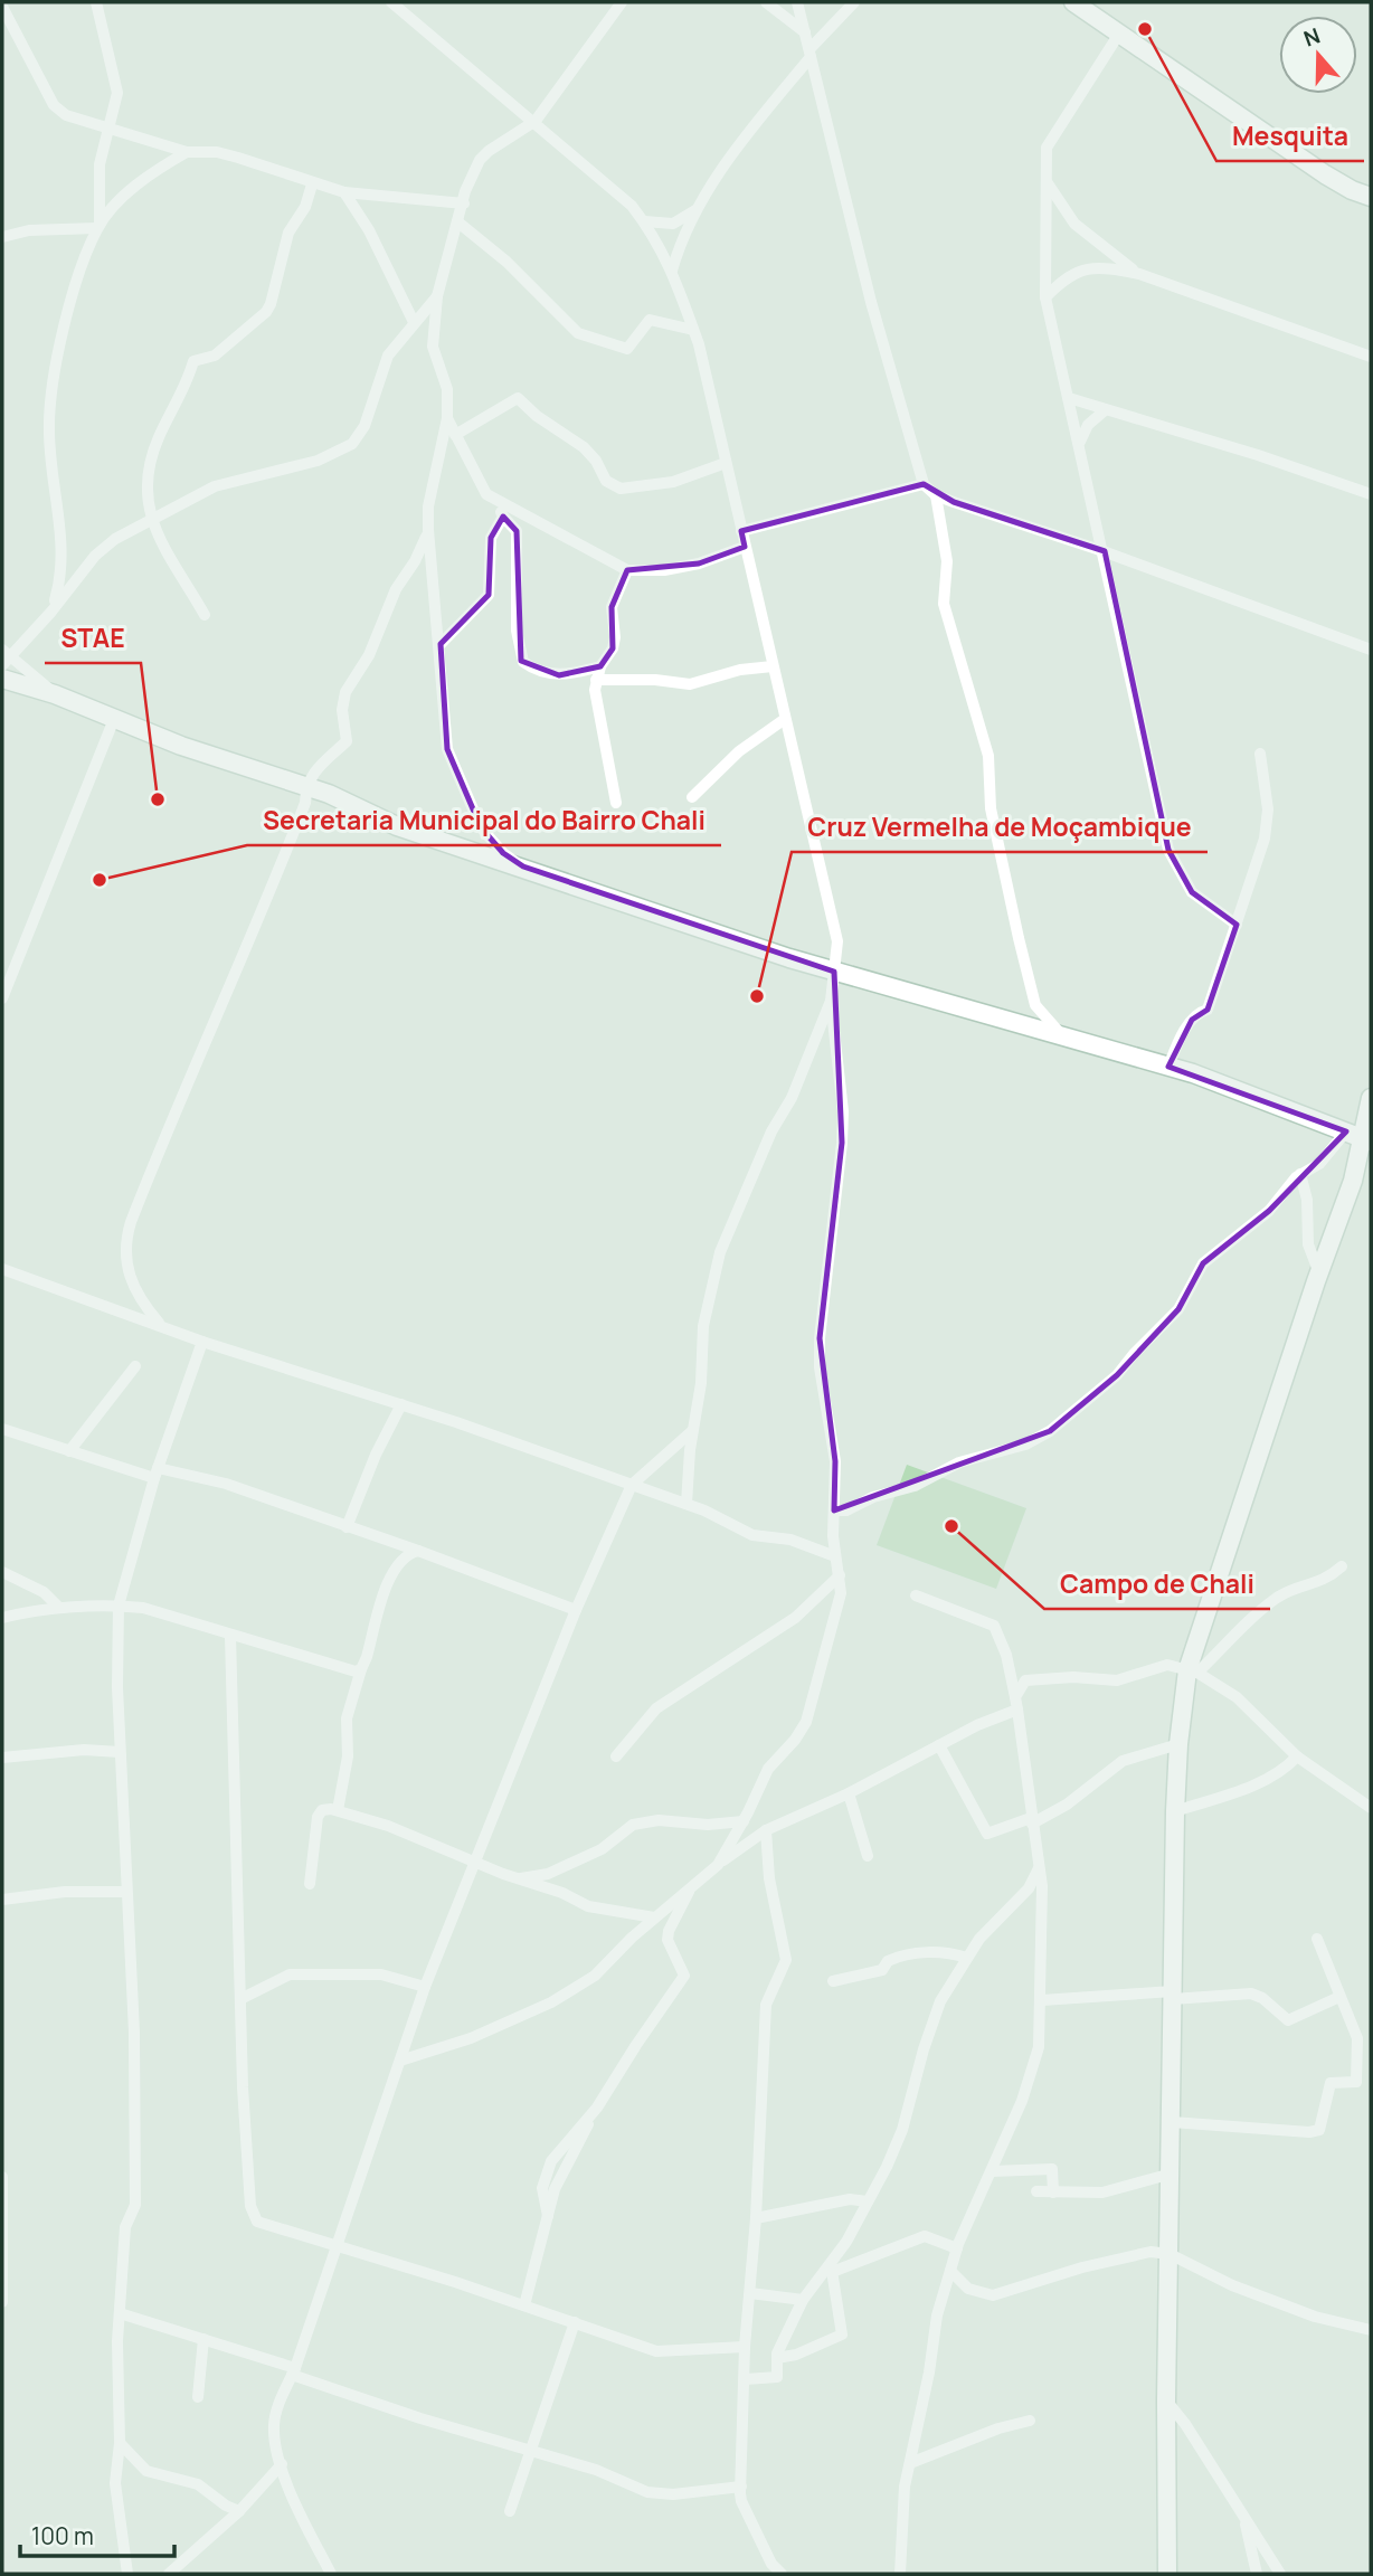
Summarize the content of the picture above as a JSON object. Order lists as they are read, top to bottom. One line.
{"places":["Mesquita","STAE","Secretaria Municipal do Bairro Chali","Cruz Vermelha de Moçambique","Campo de Chali"],"scale_bar":"100 m","north":"top"}
